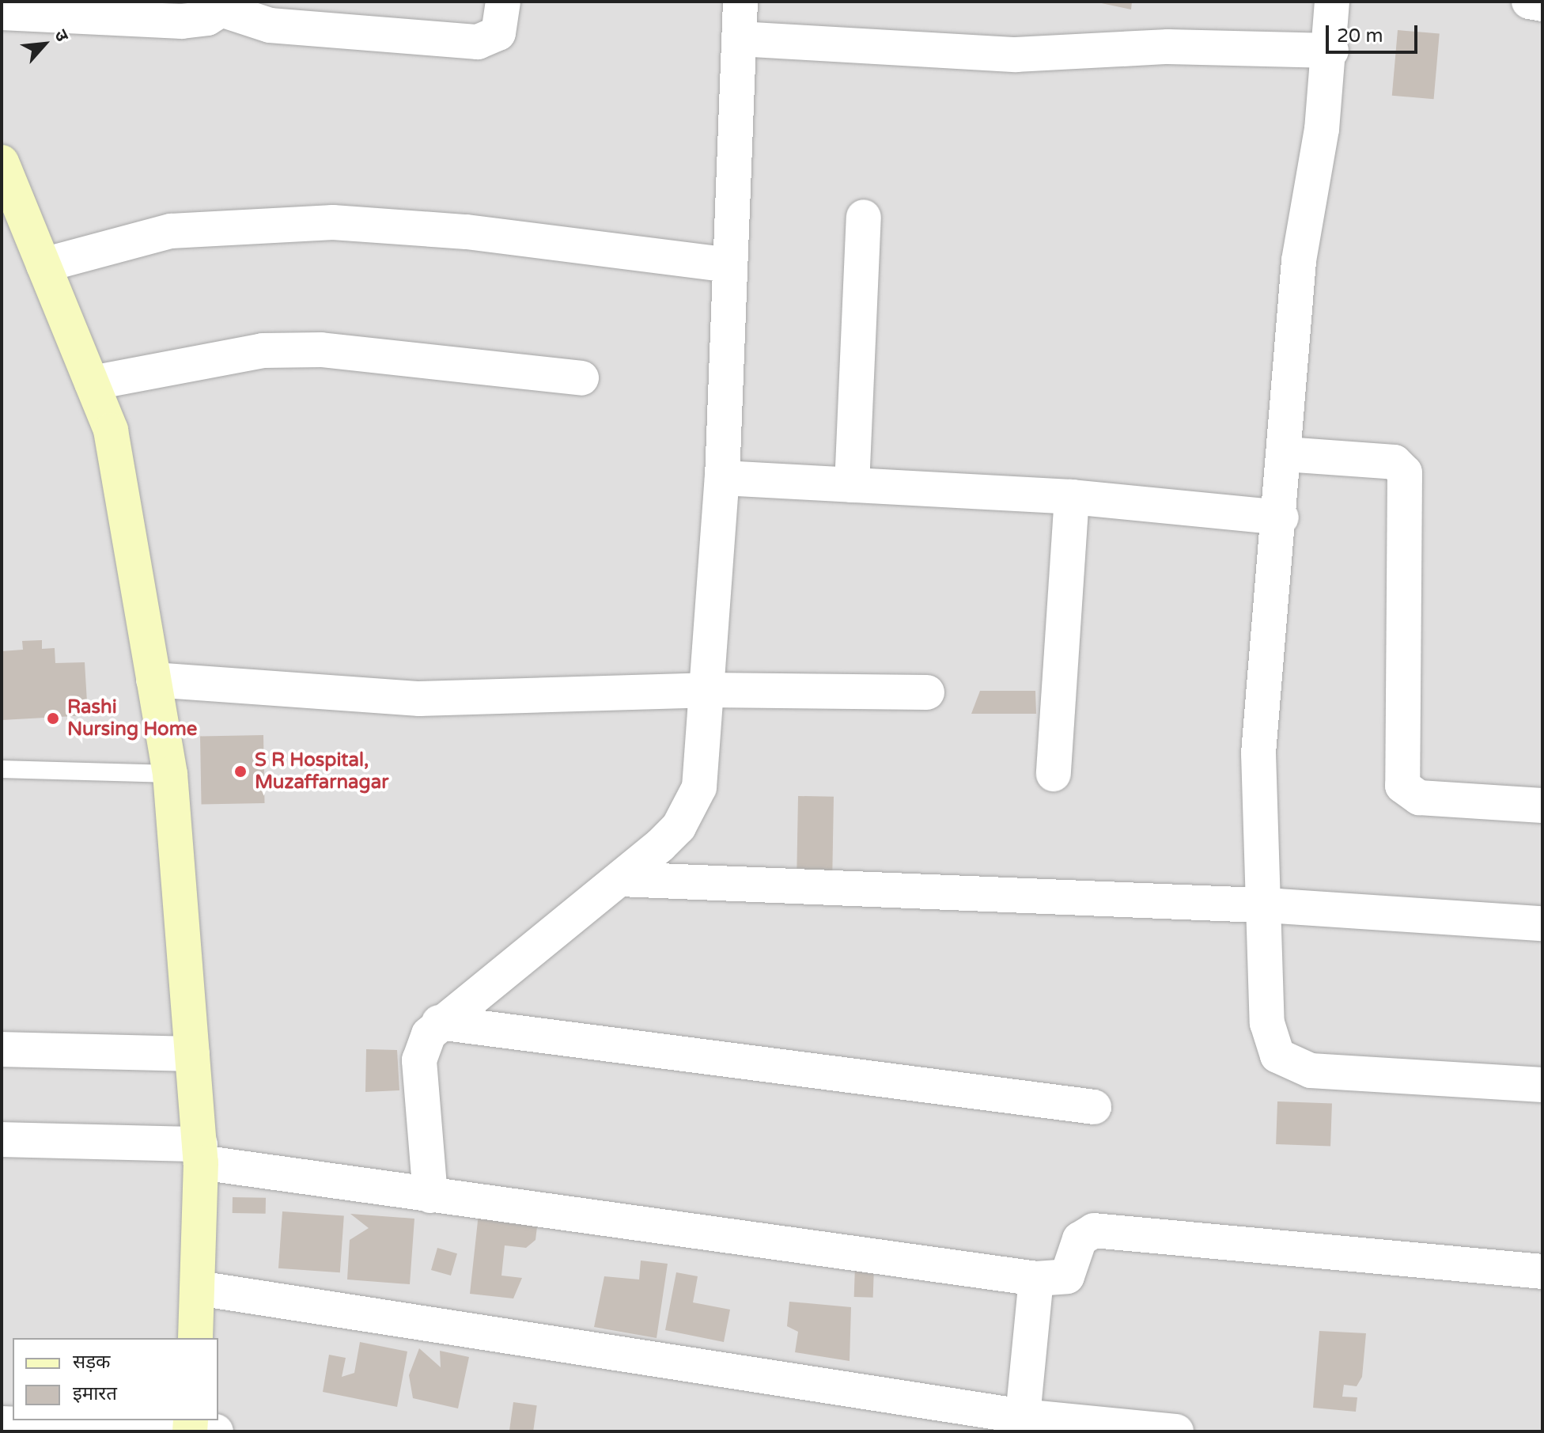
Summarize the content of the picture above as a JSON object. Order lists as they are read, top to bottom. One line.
{"places":["Rashi Nursing Home","S R Hospital, Muzaffarnagar"],"legend":["सड़क","इमारत"],"scale_bar":"20 m","north":"top right"}
